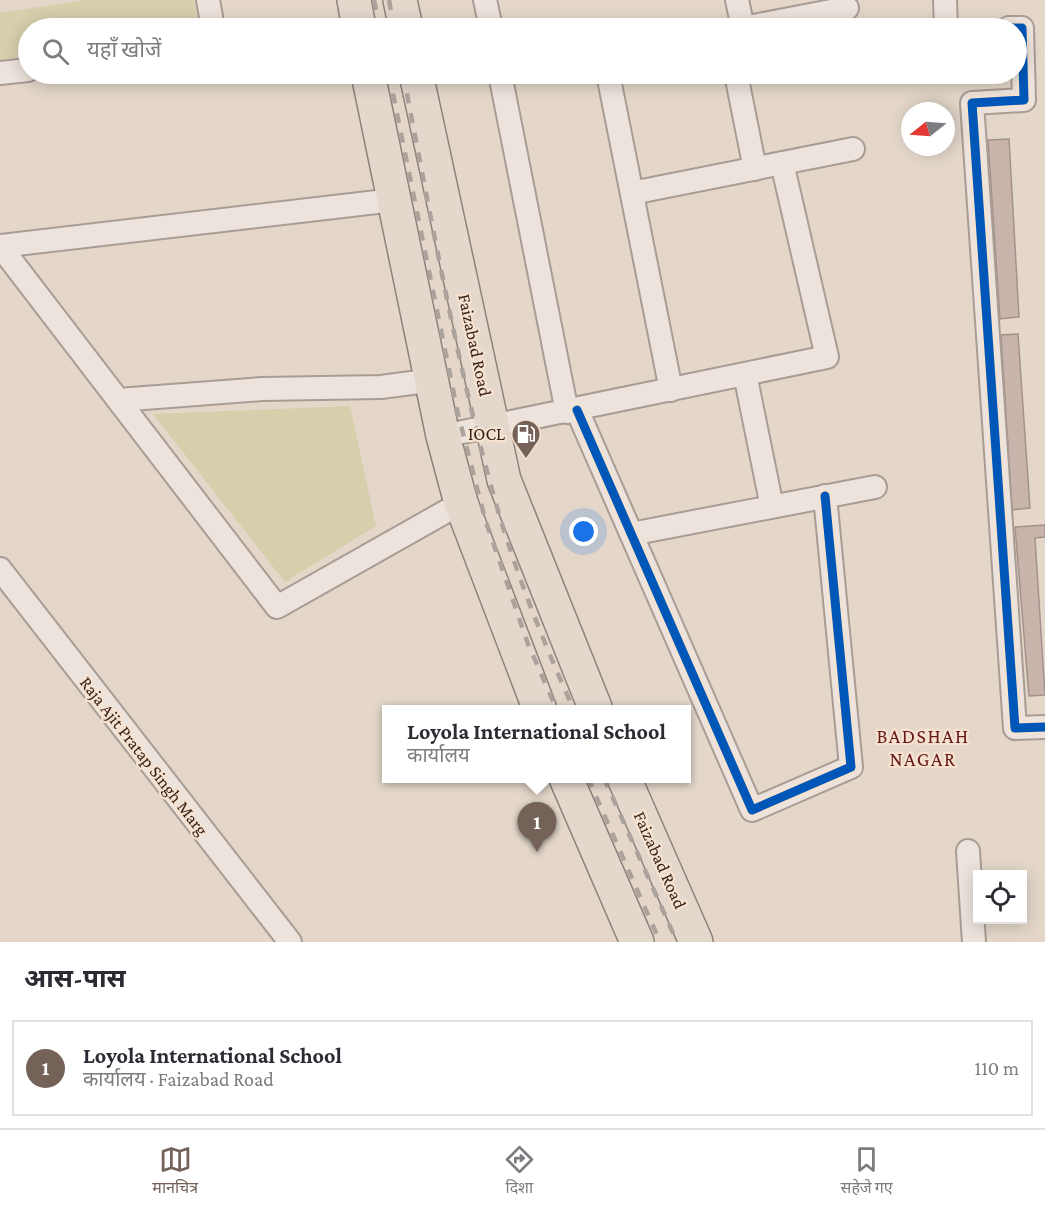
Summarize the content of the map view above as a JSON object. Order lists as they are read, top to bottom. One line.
{"streets":{"main road":["Faizabad Road"],"street":["Raja Ajit Pratap Singh Marg"]},"districts":["BADSHAH NAGAR"],"places":{"fuel station":["IOCL"]},"north":"left","page":{"search":"यहाँ खोजें","popup":["Loyola International School","कार्यालय"],"pins":"1","heading":"आस-पास","list":[{"mark":"1","name":"Loyola International School","note":"कार्यालय · Faizabad Road","value":"110 m"}],"nav":["मानचित्र","दिशा","सहेजे गए"]}}
